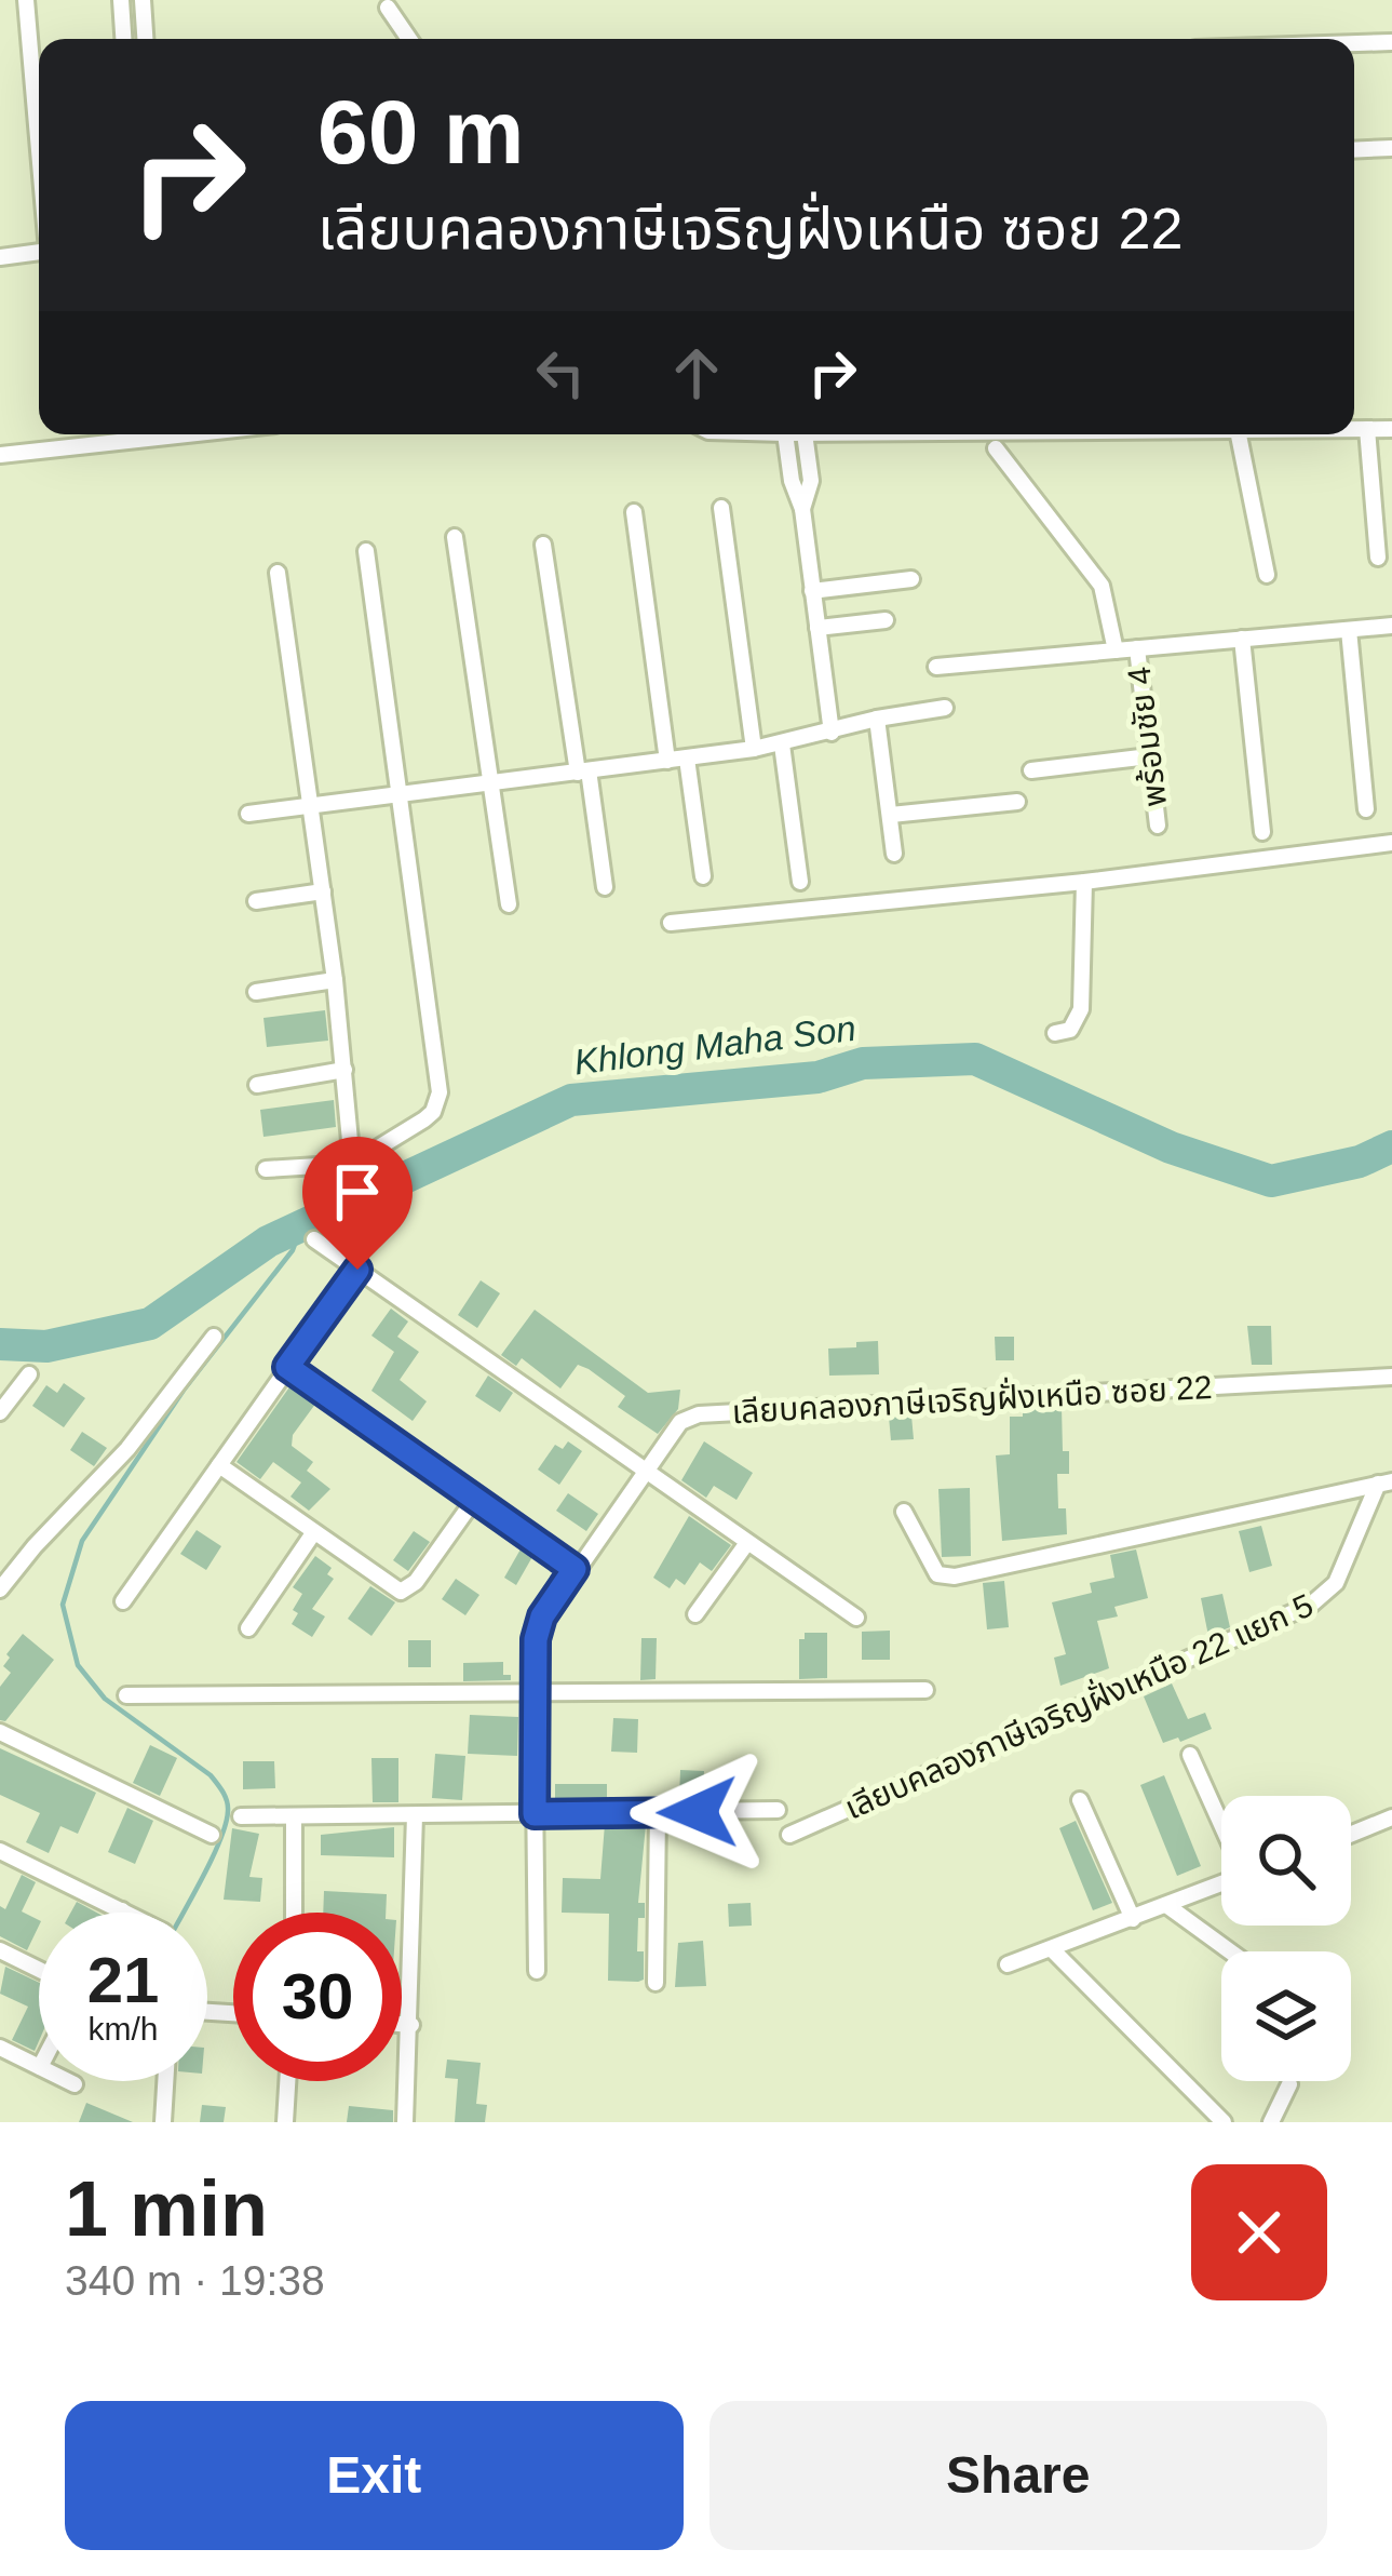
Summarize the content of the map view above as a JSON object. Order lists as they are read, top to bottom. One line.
{"streets":{"street":["พร้อมชัย 4","เลียบคลองภาษีเจริญฝั่งเหนือ ซอย 22","เลียบคลองภาษีเจริญฝั่งเหนือ 22 แยก 5"]},"water":["Khlong Maha Son"],"page":{"turn":["60 m","เลียบคลองภาษีเจริญฝั่งเหนือ ซอย 22"],"speed":"21 km/h","limit":"30","heading":["1 min","340 m · 19:38"],"buttons":["Exit","Share"]}}
